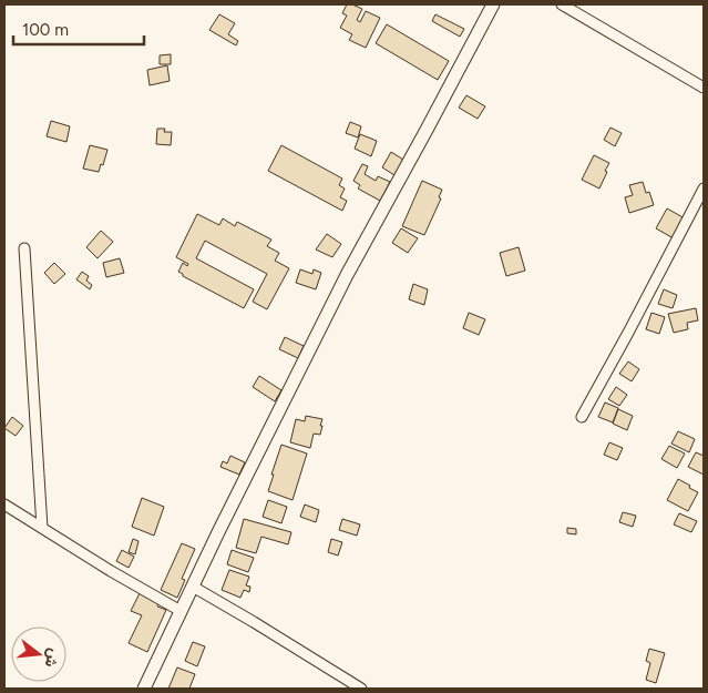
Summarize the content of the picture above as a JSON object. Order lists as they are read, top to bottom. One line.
{"scale_bar":"100 m","north":"right"}
